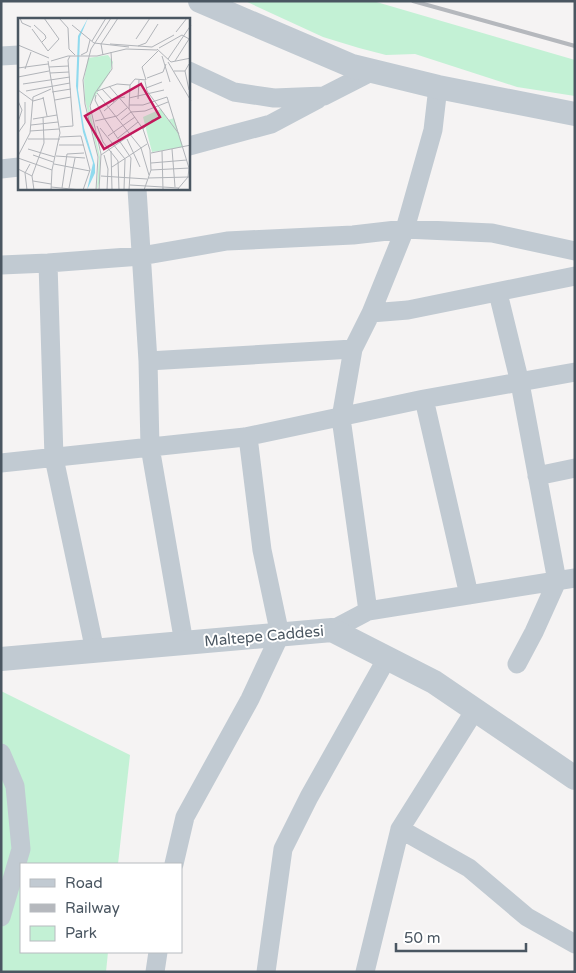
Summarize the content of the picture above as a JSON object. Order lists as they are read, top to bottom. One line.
{"streets":{"street":["Maltepe Caddesi"]},"legend":["Road","Railway","Park"],"scale_bar":"50 m"}
